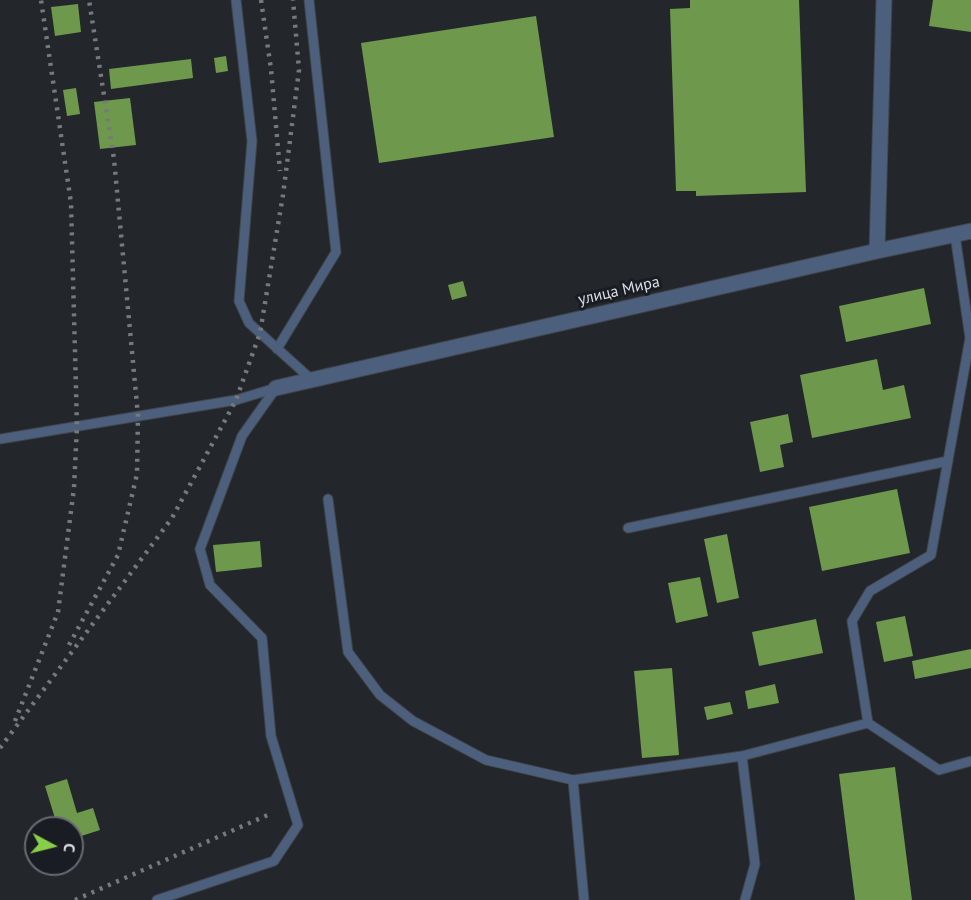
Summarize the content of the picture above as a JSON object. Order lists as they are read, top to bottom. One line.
{"streets":{"street":["улица Мира"]},"north":"right"}
